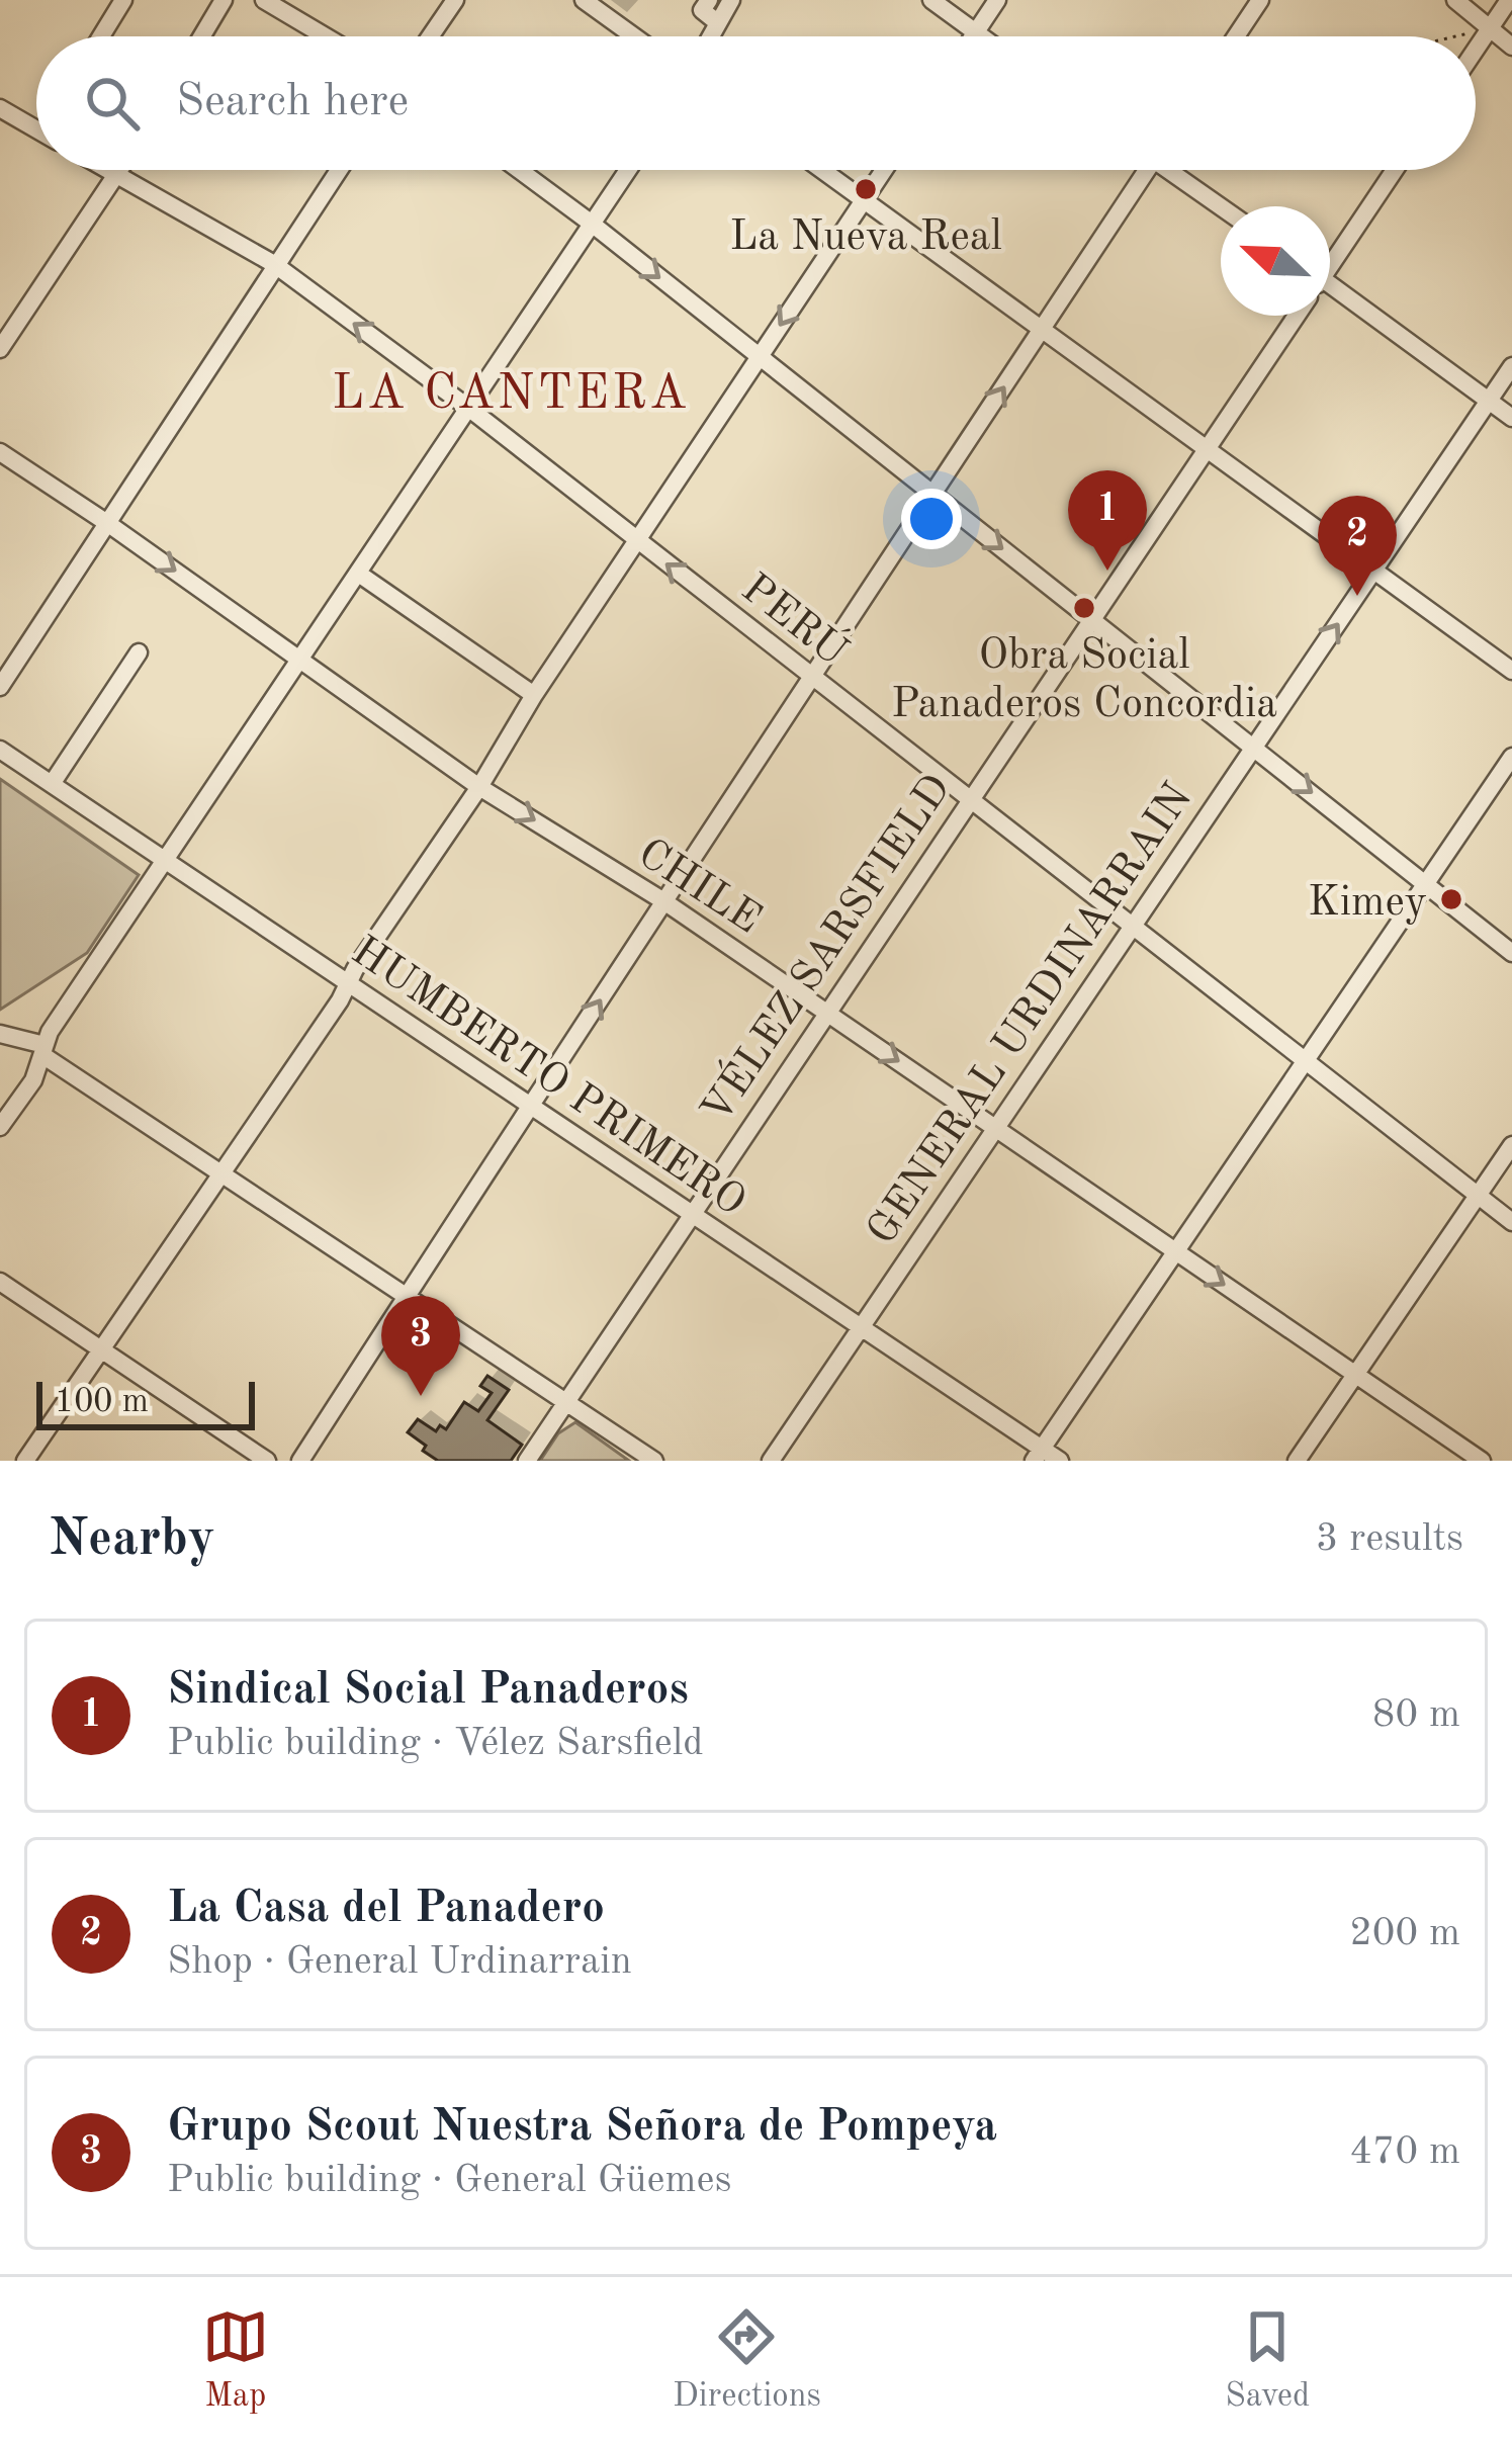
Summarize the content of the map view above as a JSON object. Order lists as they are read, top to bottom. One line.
{"streets":{"street":["PERÚ","CHILE","VÉLEZ SARSFIELD","GENERAL URDINARRAIN","HUMBERTO PRIMERO"]},"crossings":[["PERÚ","VÉLEZ SARSFIELD"],["PERÚ","GENERAL URDINARRAIN"],["CHILE","VÉLEZ SARSFIELD"],["CHILE","GENERAL URDINARRAIN"],["VÉLEZ SARSFIELD","HUMBERTO PRIMERO"],["GENERAL URDINARRAIN","HUMBERTO PRIMERO"]],"one_way":["CHILE"],"districts":["LA CANTERA"],"places":["La Nueva Real","Obra Social Panaderos Concordia","Kimey"],"scale_bar":"100 m","north":"top left","page":{"search":"Search here","pins":["1","2","3"],"scale":"100 m","heading":["Nearby","3 results"],"list":[{"mark":"1","name":"Sindical Social Panaderos","note":"Public building · Vélez Sarsfield","value":"80 m"},{"mark":"2","name":"La Casa del Panadero","note":"Shop · General Urdinarrain","value":"200 m"},{"mark":"3","name":"Grupo Scout Nuestra Señora de Pompeya","note":"Public building · General Güemes","value":"470 m"}],"nav":["Map","Directions","Saved"]}}
